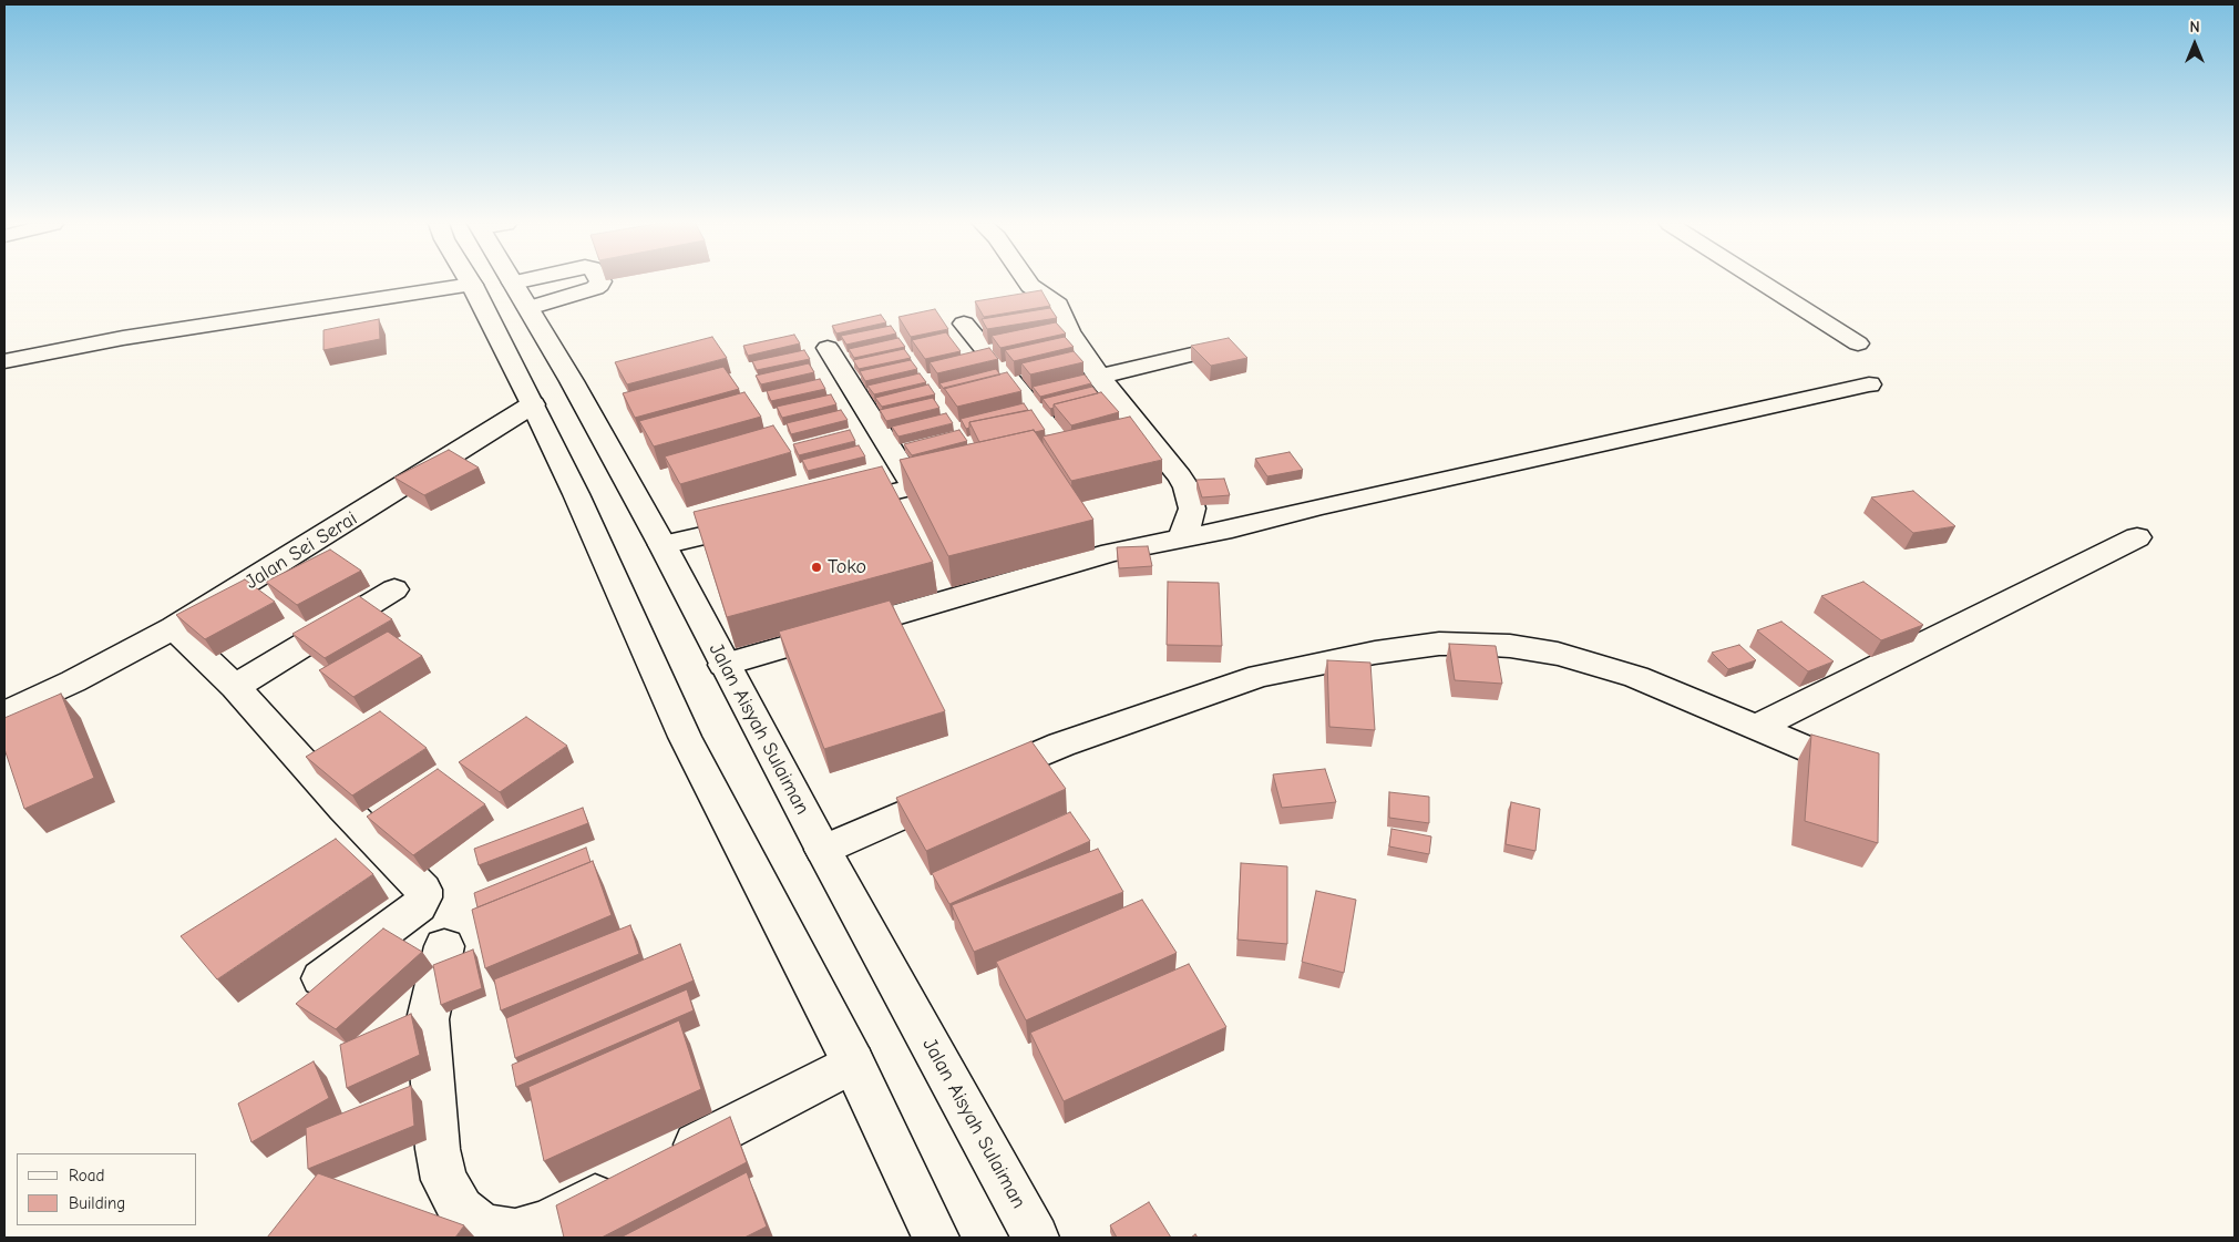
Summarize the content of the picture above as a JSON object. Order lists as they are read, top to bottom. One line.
{"streets":{"main road":["Jalan Sei Serai","Jalan Aisyah Sulaiman"]},"places":["Toko"],"legend":["Road","Building"],"north":"top"}
